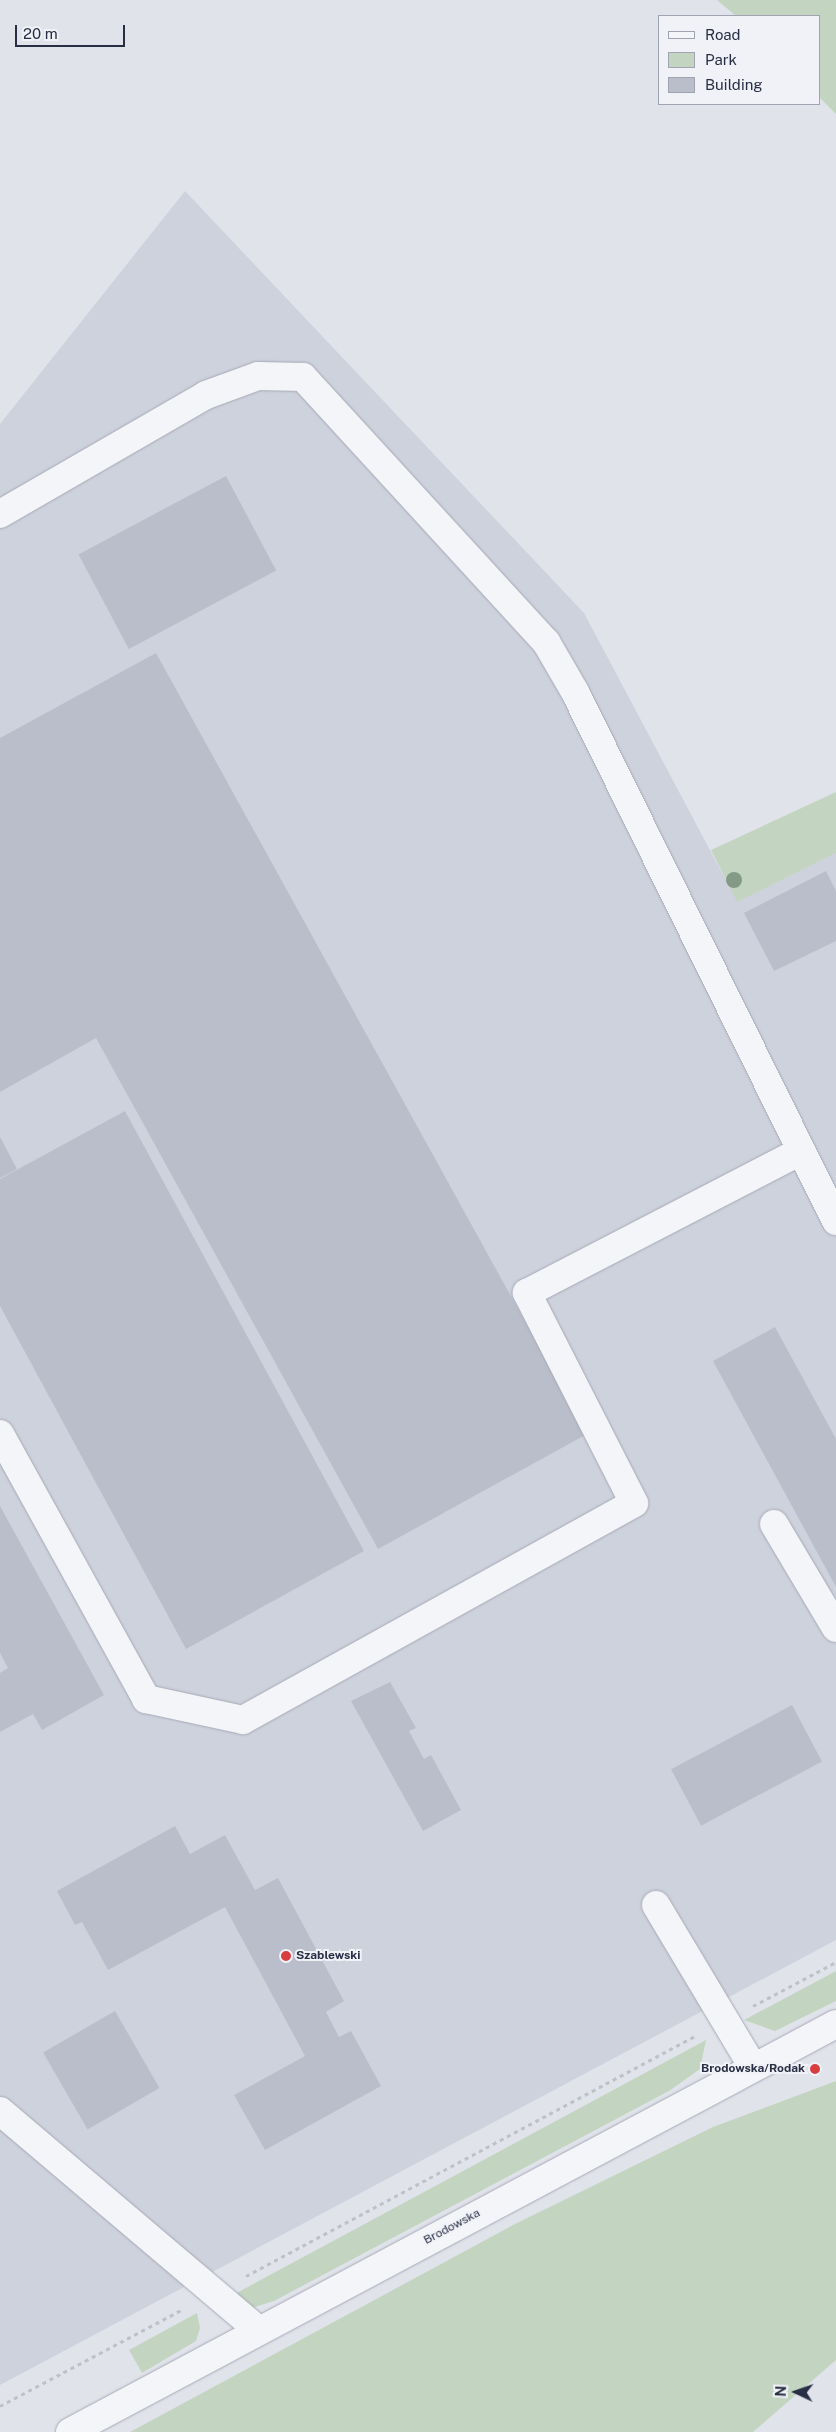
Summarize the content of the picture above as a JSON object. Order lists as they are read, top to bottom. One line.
{"streets":{"street":["Brodowska"]},"places":["Szablewski","Brodowska/Rodak"],"legend":["Road","Park","Building"],"scale_bar":"20 m","north":"left"}
